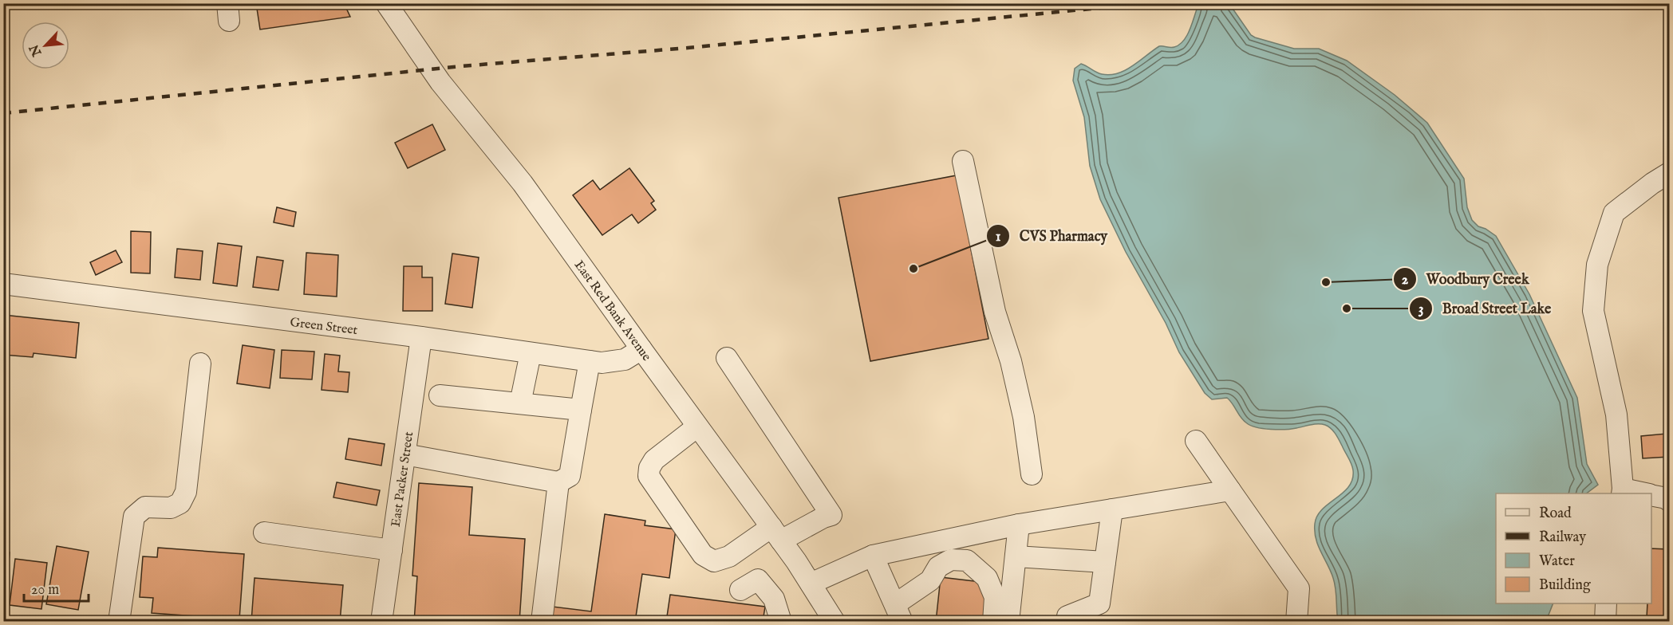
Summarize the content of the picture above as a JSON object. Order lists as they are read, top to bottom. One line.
{"streets":{"street":["East Red Bank Avenue","Green Street","East Packer Street"]},"crossings":[["East Red Bank Avenue","Green Street"],["Green Street","East Packer Street"]],"places":["CVS Pharmacy","Woodbury Creek","Broad Street Lake"],"legend":["Road","Railway","Water","Building"],"scale_bar":"20 m","north":"bottom left"}
